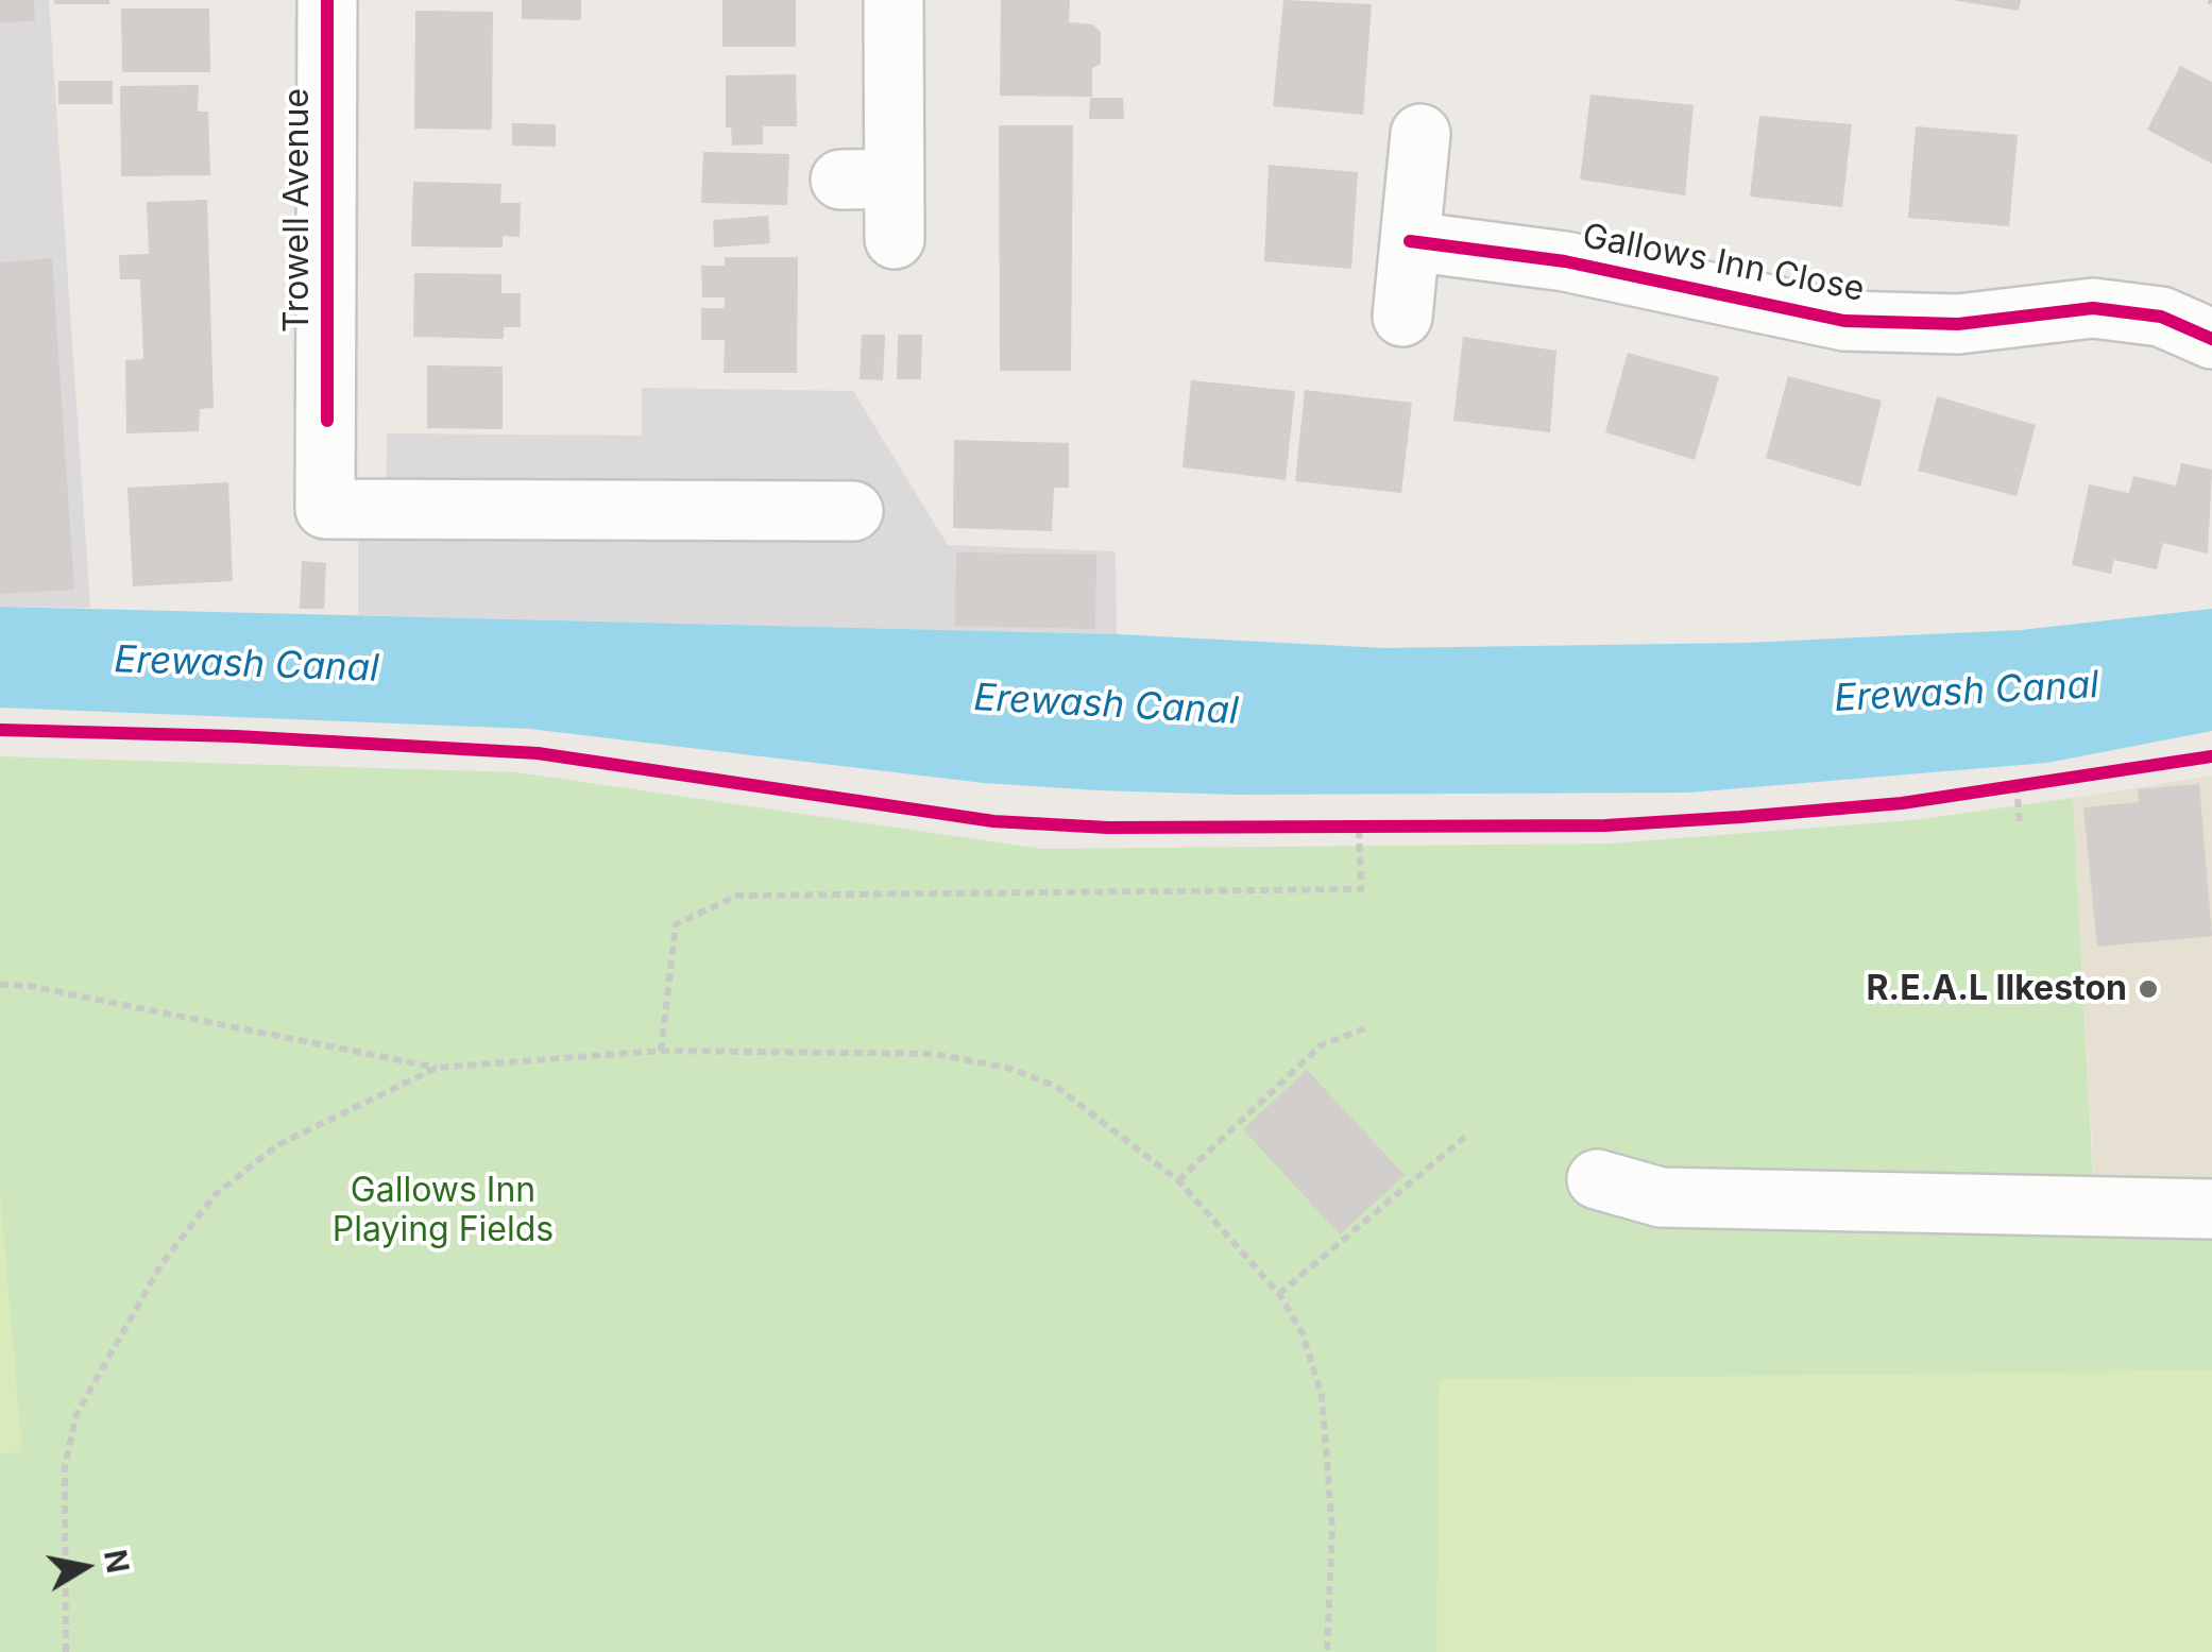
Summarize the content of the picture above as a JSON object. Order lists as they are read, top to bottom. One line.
{"streets":{"street":["Trowell Avenue","Gallows Inn Close"]},"water":["Erewash Canal"],"parks":["Gallows Inn Playing Fields"],"places":["R.E.A.L Ilkeston"],"north":"right"}
